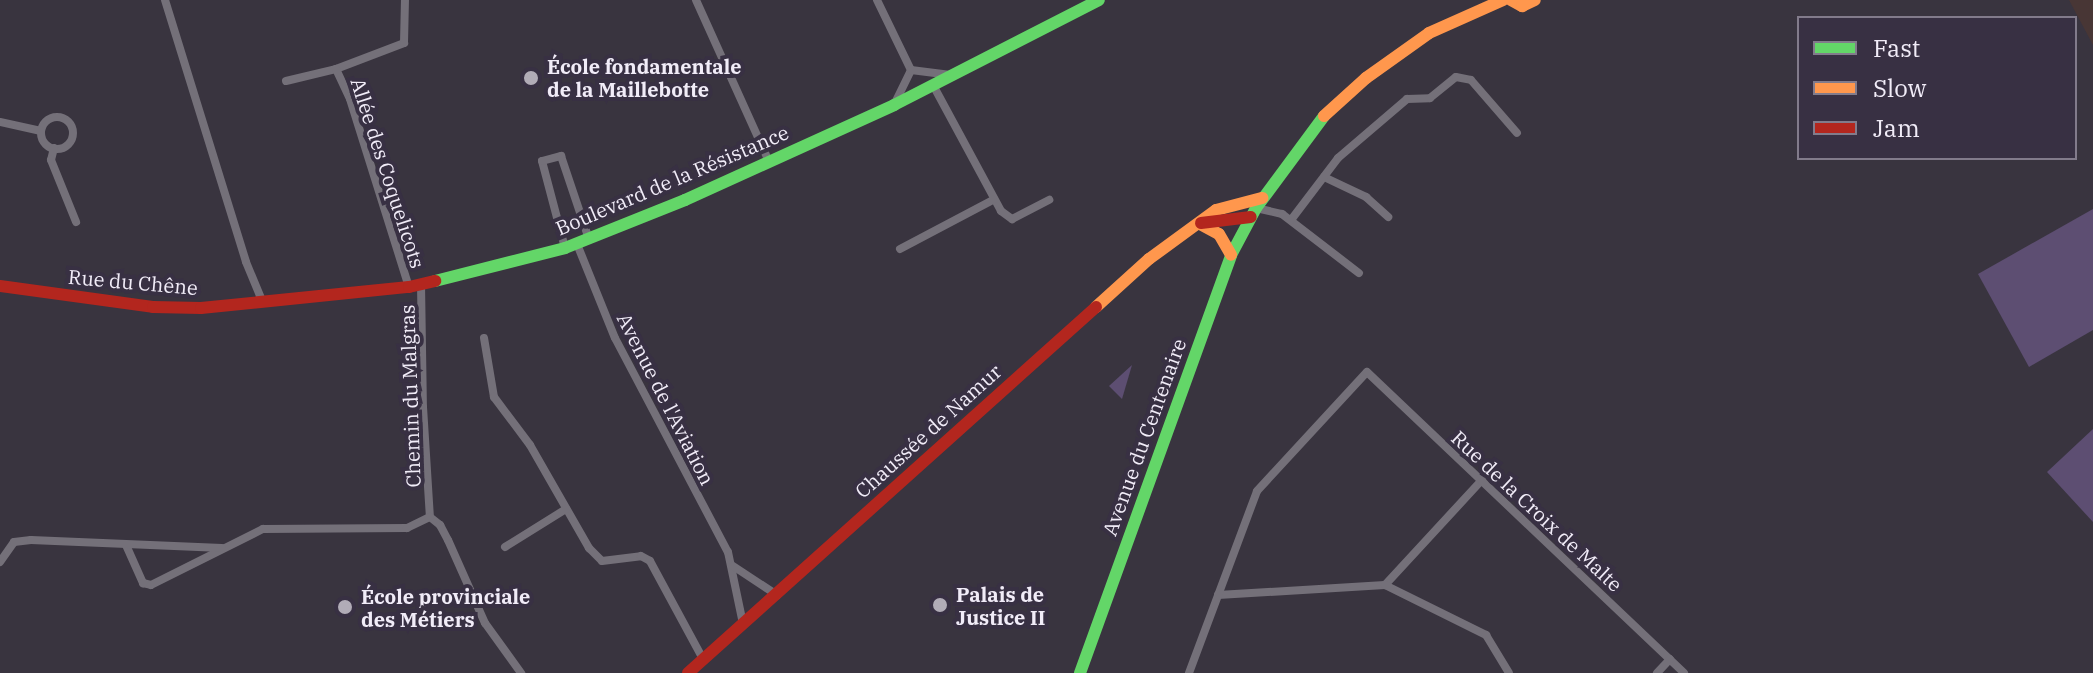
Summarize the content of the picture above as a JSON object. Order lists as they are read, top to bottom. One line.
{"streets":{"street":["Allée des Coquelicots","Boulevard de la Résistance","Rue du Chêne","Chemin du Malgras","Avenue de l'Aviation","Chaussée de Namur","Avenue du Centenaire","Rue de la Croix de Malte"]},"crossings":[["Allée des Coquelicots","Boulevard de la Résistance"],["Allée des Coquelicots","Chemin du Malgras"],["Boulevard de la Résistance","Rue du Chêne"],["Boulevard de la Résistance","Chemin du Malgras"],["Boulevard de la Résistance","Avenue de l'Aviation"],["Avenue de l'Aviation","Chaussée de Namur"],["Chaussée de Namur","Avenue du Centenaire"]],"places":["École fondamentale de la Maillebotte","Palais de Justice II","École provinciale des Métiers"],"legend":["Fast","Slow","Jam"]}
